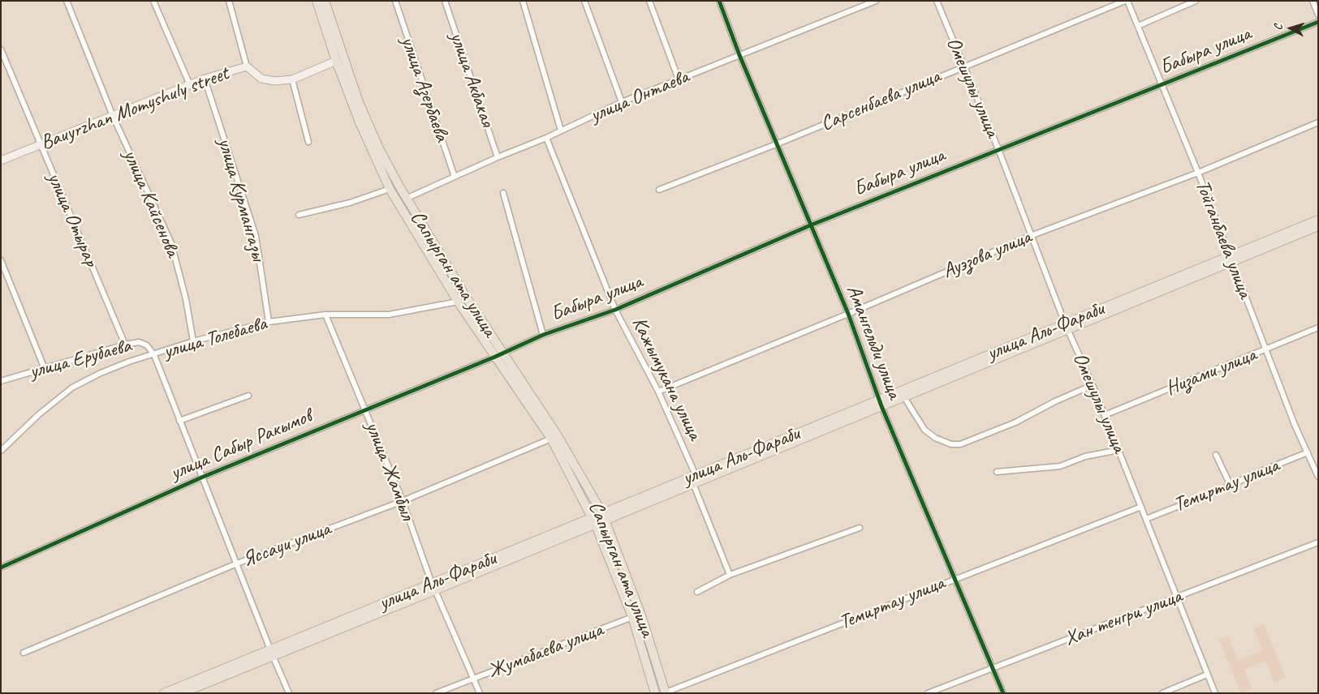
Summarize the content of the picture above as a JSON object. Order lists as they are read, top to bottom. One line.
{"streets":{"main road":["Сапырган ата улица","улица Аль-Фараби"],"street":["Бабыра улица","улица Акбакая","Омешулы улица","улица Азербаева","улица Онтаева","Сарсенбаева улица","Bauyrzhan Momyshuly street","улица Курмангазы","улица Кайсенова","улица Отырар","Тойганбаева улица","Ауэзова улица","улица Толебаева","Амангельди улица","улица Ерубаева","Низами улица","Кажымукана улица","улица Сабыр Ракымов","улица Жамбыл","Темиртау улица","Яссауи улица","Хан тенгри улица","Жумабаева улица"]},"crossings":[["Бабыра улица","Омешулы улица"],["Бабыра улица","Тойганбаева улица"],["Бабыра улица","Сапырган ата улица"],["Бабыра улица","Амангельди улица"],["Бабыра улица","Кажымукана улица"],["Бабыра улица","улица Сабыр Ракымов"],["улица Акбакая","улица Онтаева"],["Омешулы улица","Сарсенбаева улица"],["Омешулы улица","Ауэзова улица"],["Омешулы улица","улица Аль-Фараби"],["Омешулы улица","Низами улица"],["Омешулы улица","Темиртау улица"],["Омешулы улица","Хан тенгри улица"],["улица Азербаева","улица Онтаева"],["улица Онтаева","Сапырган ата улица"],["улица Онтаева","Амангельди улица"],["улица Онтаева","Кажымукана улица"],["Сарсенбаева улица","Тойганбаева улица"],["Сарсенбаева улица","Амангельди улица"],["Bauyrzhan Momyshuly street","улица Курмангазы"],["Bauyrzhan Momyshuly street","улица Кайсенова"],["Bauyrzhan Momyshuly street","улица Отырар"],["Bauyrzhan Momyshuly street","Сапырган ата улица"],["улица Курмангазы","улица Толебаева"],["улица Кайсенова","улица Толебаева"],["улица Отырар","улица Ерубаева"],["Тойганбаева улица","Ауэзова улица"],["Тойганбаева улица","улица Аль-Фараби"],["Тойганбаева улица","Низами улица"],["Тойганбаева улица","Темиртау улица"],["Ауэзова улица","Амангельди улица"],["Ауэзова улица","Кажымукана улица"],["Сапырган ата улица","улица Аль-Фараби"],["Сапырган ата улица","улица Толебаева"],["Сапырган ата улица","улица Сабыр Ракымов"],["Сапырган ата улица","Темиртау улица"],["Сапырган ата улица","Яссауи улица"],["Сапырган ата улица","Жумабаева улица"],["улица Аль-Фараби","Амангельди улица"],["улица Аль-Фараби","Кажымукана улица"],["улица Аль-Фараби","улица Жамбыл"],["улица Толебаева","улица Ерубаева"],["улица Толебаева","улица Жамбыл"],["Амангельди улица","Темиртау улица"],["Амангельди улица","Хан тенгри улица"],["улица Сабыр Ракымов","улица Жамбыл"],["улица Жамбыл","Яссауи улица"],["улица Жамбыл","Жумабаева улица"]],"north":"left"}
